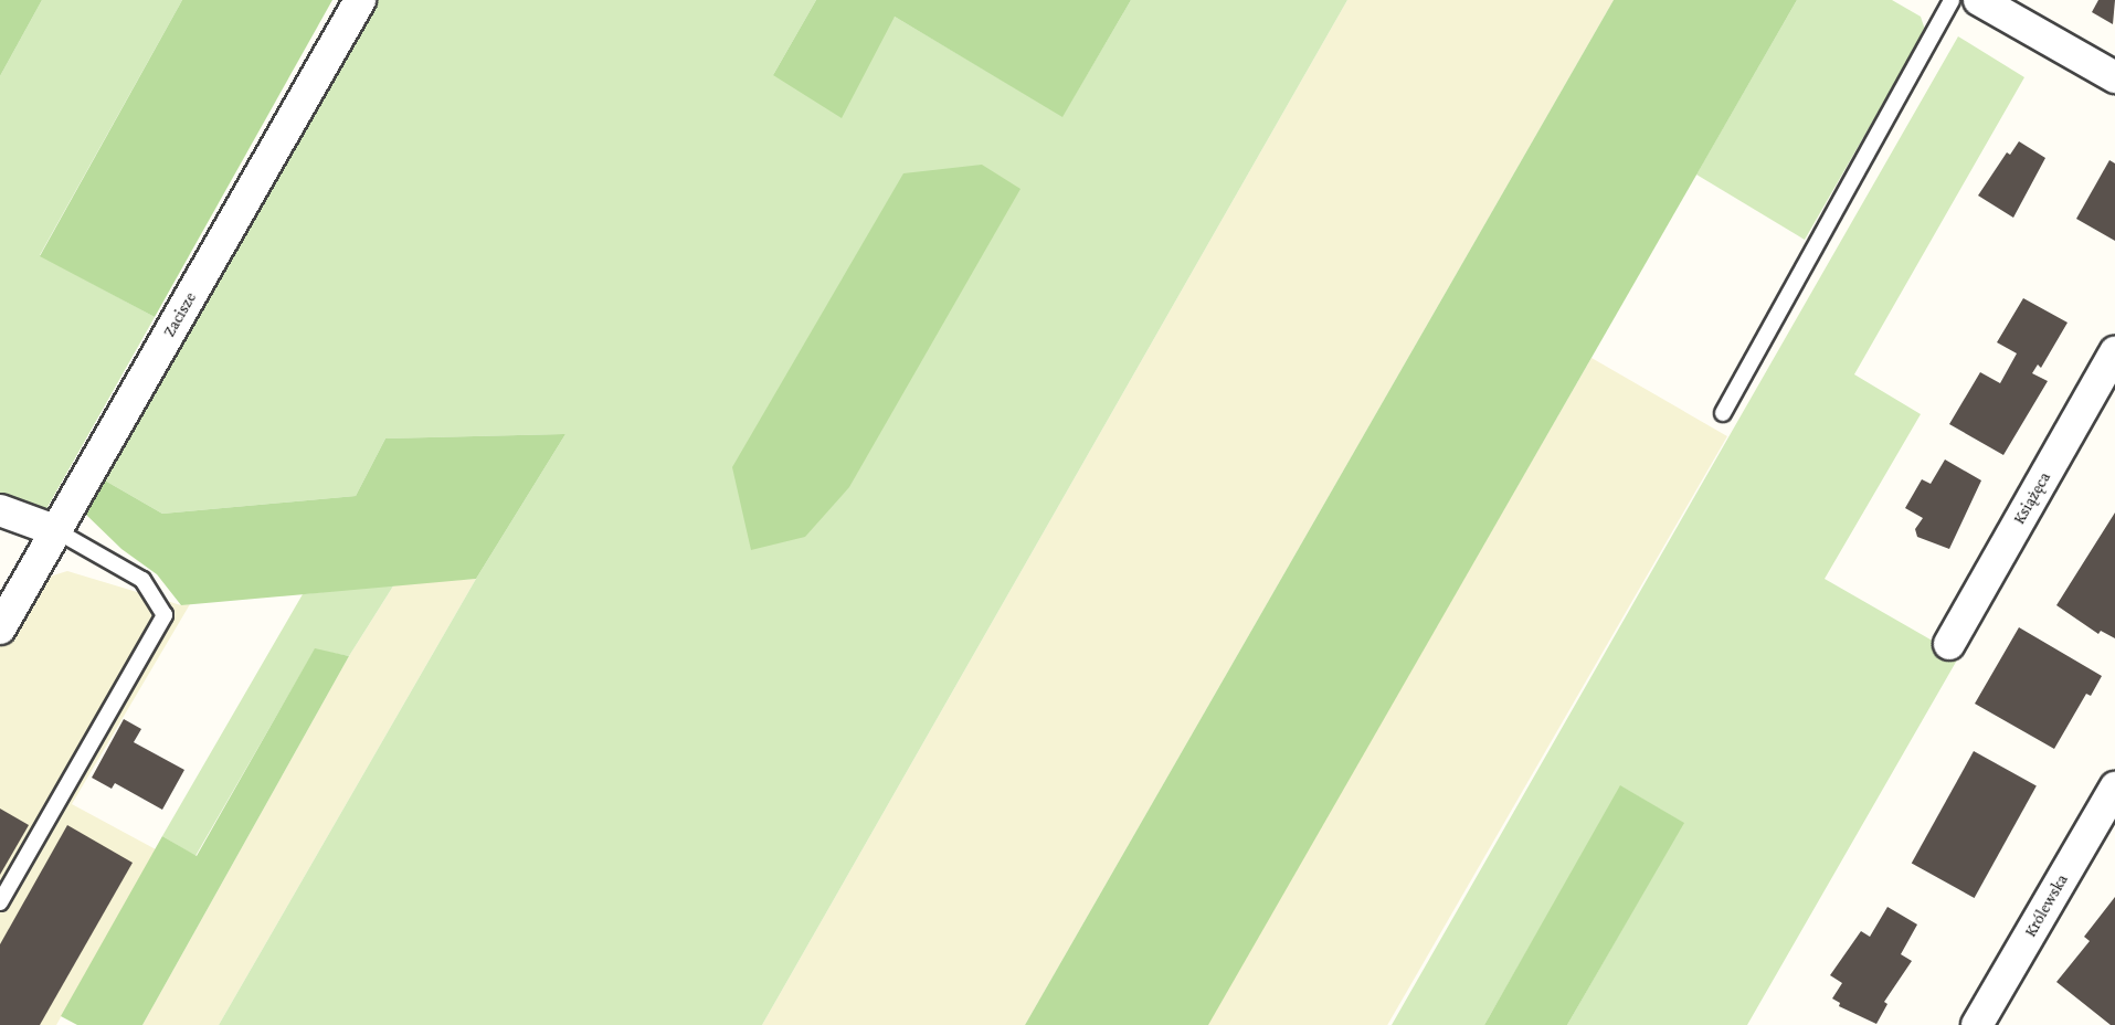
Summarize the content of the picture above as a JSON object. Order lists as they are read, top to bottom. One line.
{"streets":{"street":["Zacisze","Książęca","Królewska"]}}
